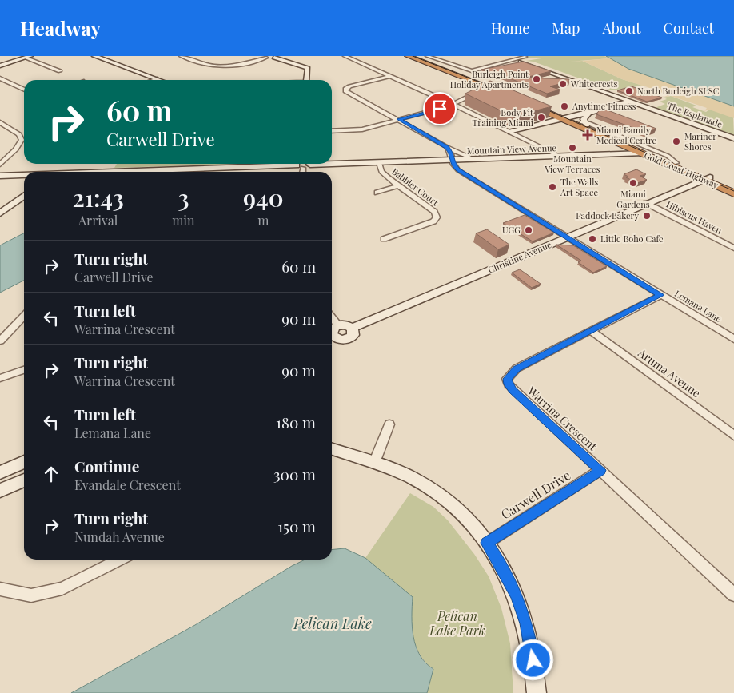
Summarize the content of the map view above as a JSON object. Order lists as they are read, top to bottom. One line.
{"streets":{"highway":["Gold Coast Highway"],"street":["The Esplanade","Mountain View Avenue","Babbler Court","Hibiscus Haven","Christine Avenue","Lemana Lane","Aruma Avenue","Warrina Crescent","Carwell Drive"]},"crossings":[["Mountain View Avenue","Gold Coast Highway"],["Mountain View Avenue","Babbler Court"],["Mountain View Avenue","Lemana Lane"],["Gold Coast Highway","Christine Avenue"],["Hibiscus Haven","Christine Avenue"],["Christine Avenue","Lemana Lane"],["Lemana Lane","Warrina Crescent"],["Aruma Avenue","Warrina Crescent"],["Warrina Crescent","Carwell Drive"]],"water":["Pelican Lake"],"parks":["Pelican Lake Park"],"places":{"other":["Burleigh Point Holiday Apartments","Whitecrests","North Burleigh SLSC","Anytime Fitness","Body Fit Training Miami","Mariner Shores","Mountain View Terraces","Miami Gardens","The Walls Art Space","Paddock Bakery","UGG","Little Boho Cafe"],"health":["Miami Family Medical Centre"]},"page":{"header":"Headway","nav":["Home","Map","About","Contact"],"turn":["60 m","Carwell Drive"],"eta":["21:43","Arrival","3","min","940","m"],"list":[{"name":"Turn right","note":"Carwell Drive","value":"60 m"},{"name":"Turn left","note":"Warrina Crescent","value":"90 m"},{"name":"Turn right","note":"Warrina Crescent","value":"90 m"},{"name":"Turn left","note":"Lemana Lane","value":"180 m"},{"name":"Continue","note":"Evandale Crescent","value":"300 m"},{"name":"Turn right","note":"Nundah Avenue","value":"150 m"}]}}
